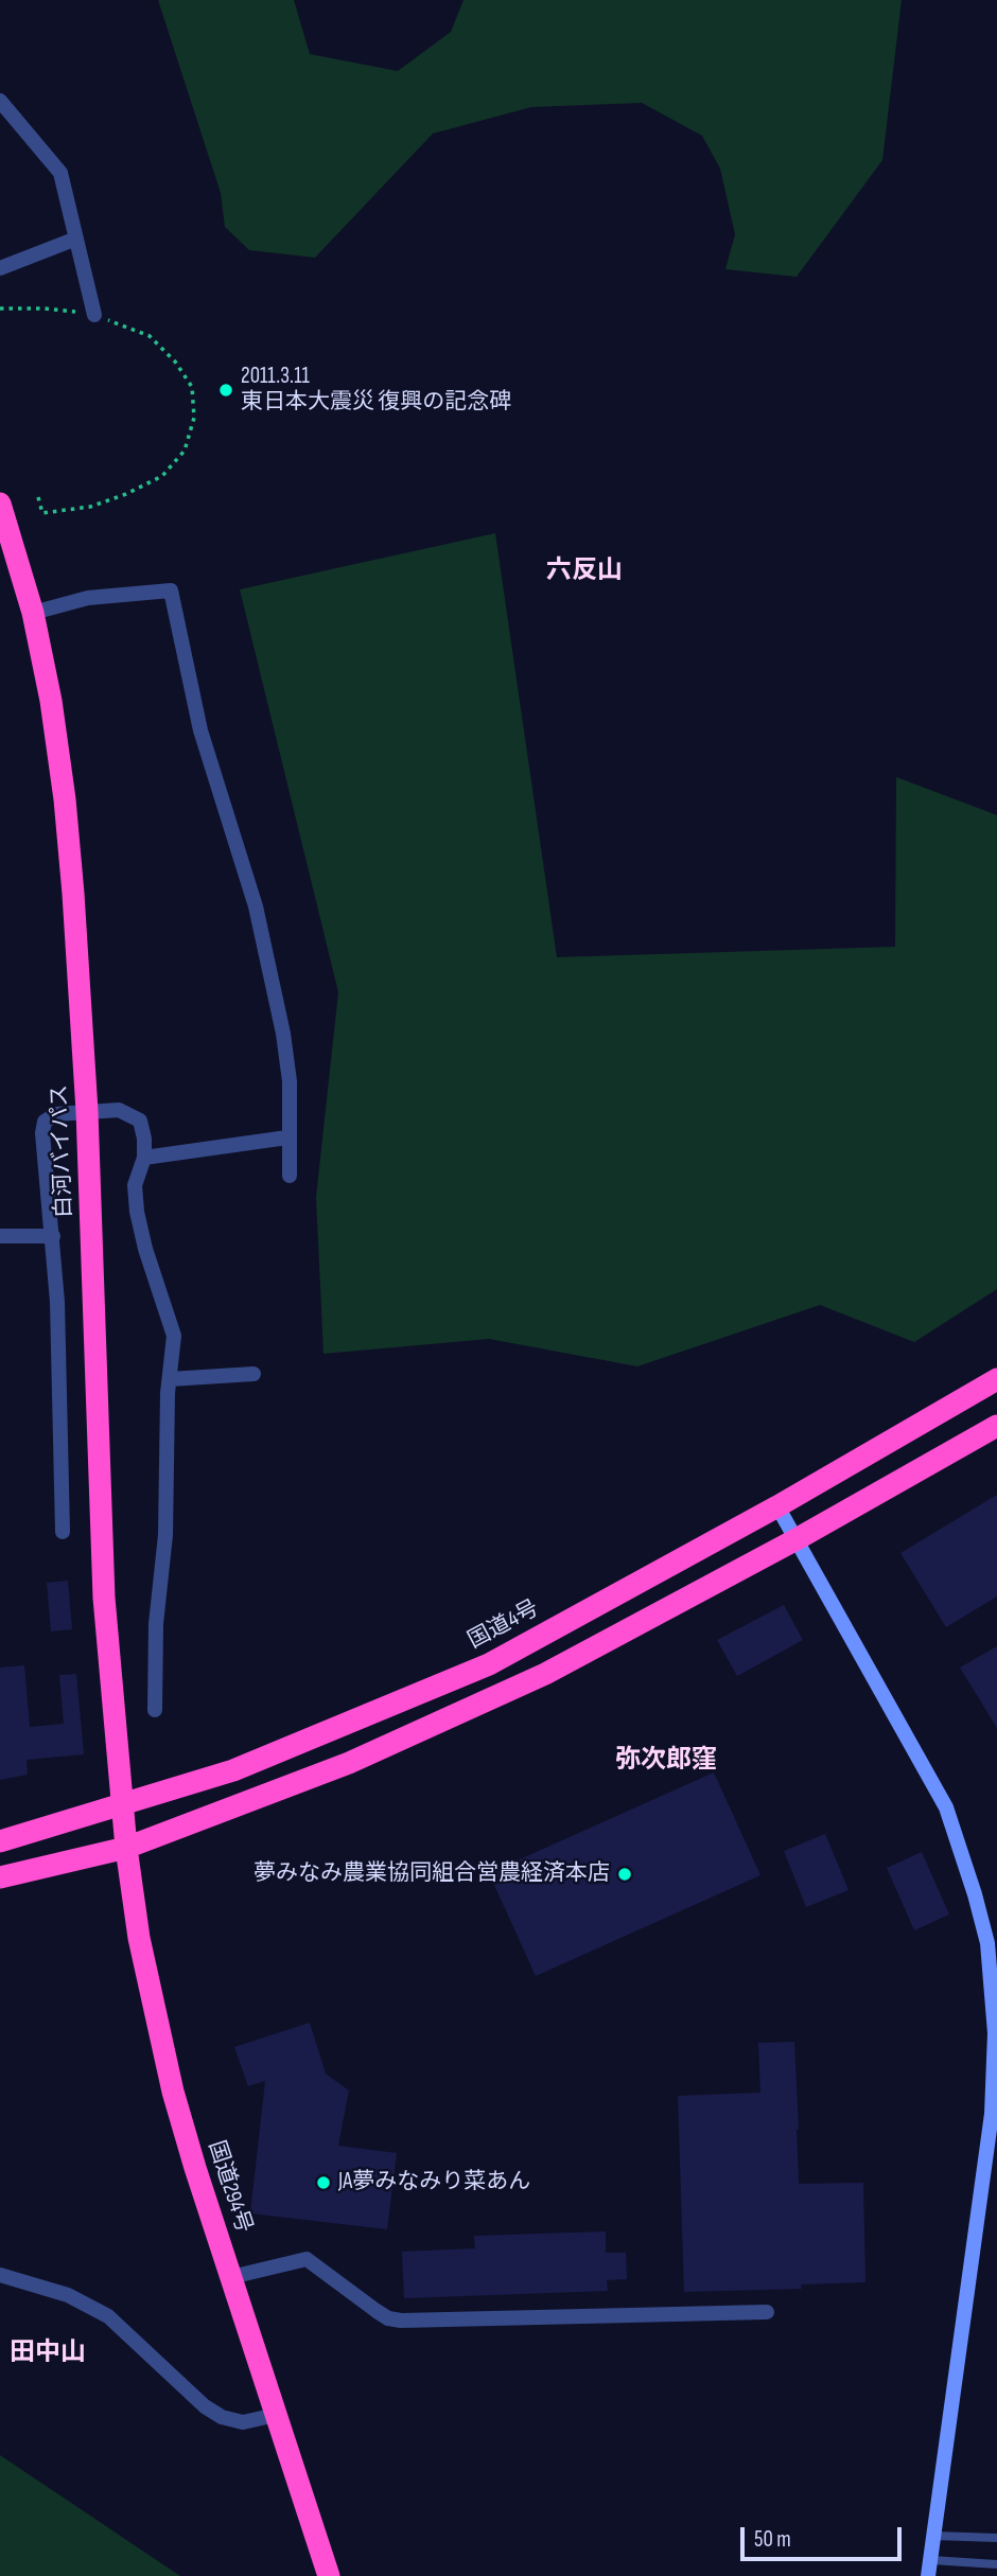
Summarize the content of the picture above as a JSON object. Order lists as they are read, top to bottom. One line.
{"streets":{"highway":["白河バイパス","国道4号","国道294号"]},"crossings":[["白河バイパス","国道4号"],["白河バイパス","国道294号"],["国道4号","国道294号"]],"districts":["六反山","弥次郎窪","田中山"],"places":["2011.3.11 東日本大震災 復興の記念碑","夢みなみ農業協同組合営農経済本店","JA夢みなみり菜あん"],"scale_bar":"50 m"}
